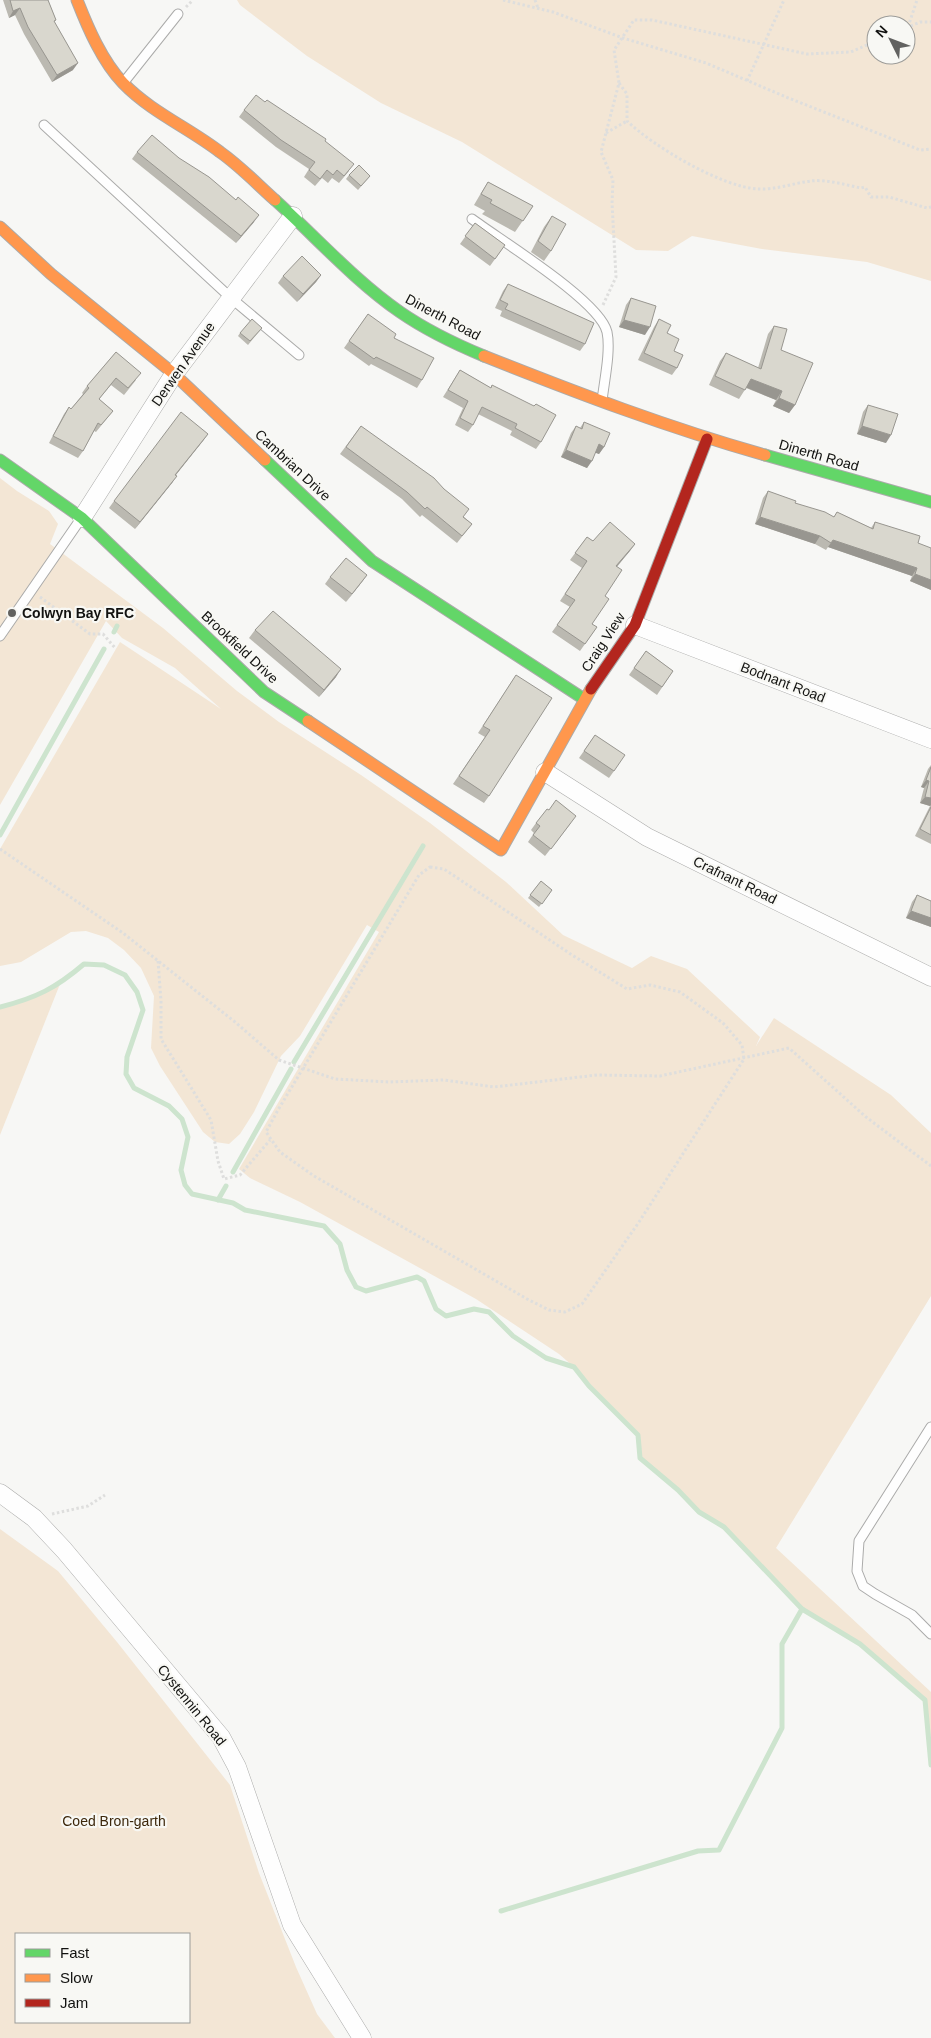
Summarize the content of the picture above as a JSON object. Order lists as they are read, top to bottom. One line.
{"streets":{"street":["Dinerth Road","Derwen Avenue","Cambrian Drive","Craig View","Brookfield Drive","Bodnant Road","Crafnant Road","Cystennin Road"]},"crossings":[["Dinerth Road","Derwen Avenue"],["Dinerth Road","Craig View"],["Derwen Avenue","Cambrian Drive"],["Derwen Avenue","Brookfield Drive"],["Cambrian Drive","Craig View"],["Craig View","Brookfield Drive"],["Craig View","Bodnant Road"],["Craig View","Crafnant Road"]],"parks":["Coed Bron-garth"],"places":["Colwyn Bay RFC"],"legend":["Fast","Slow","Jam"],"north":"top left"}
